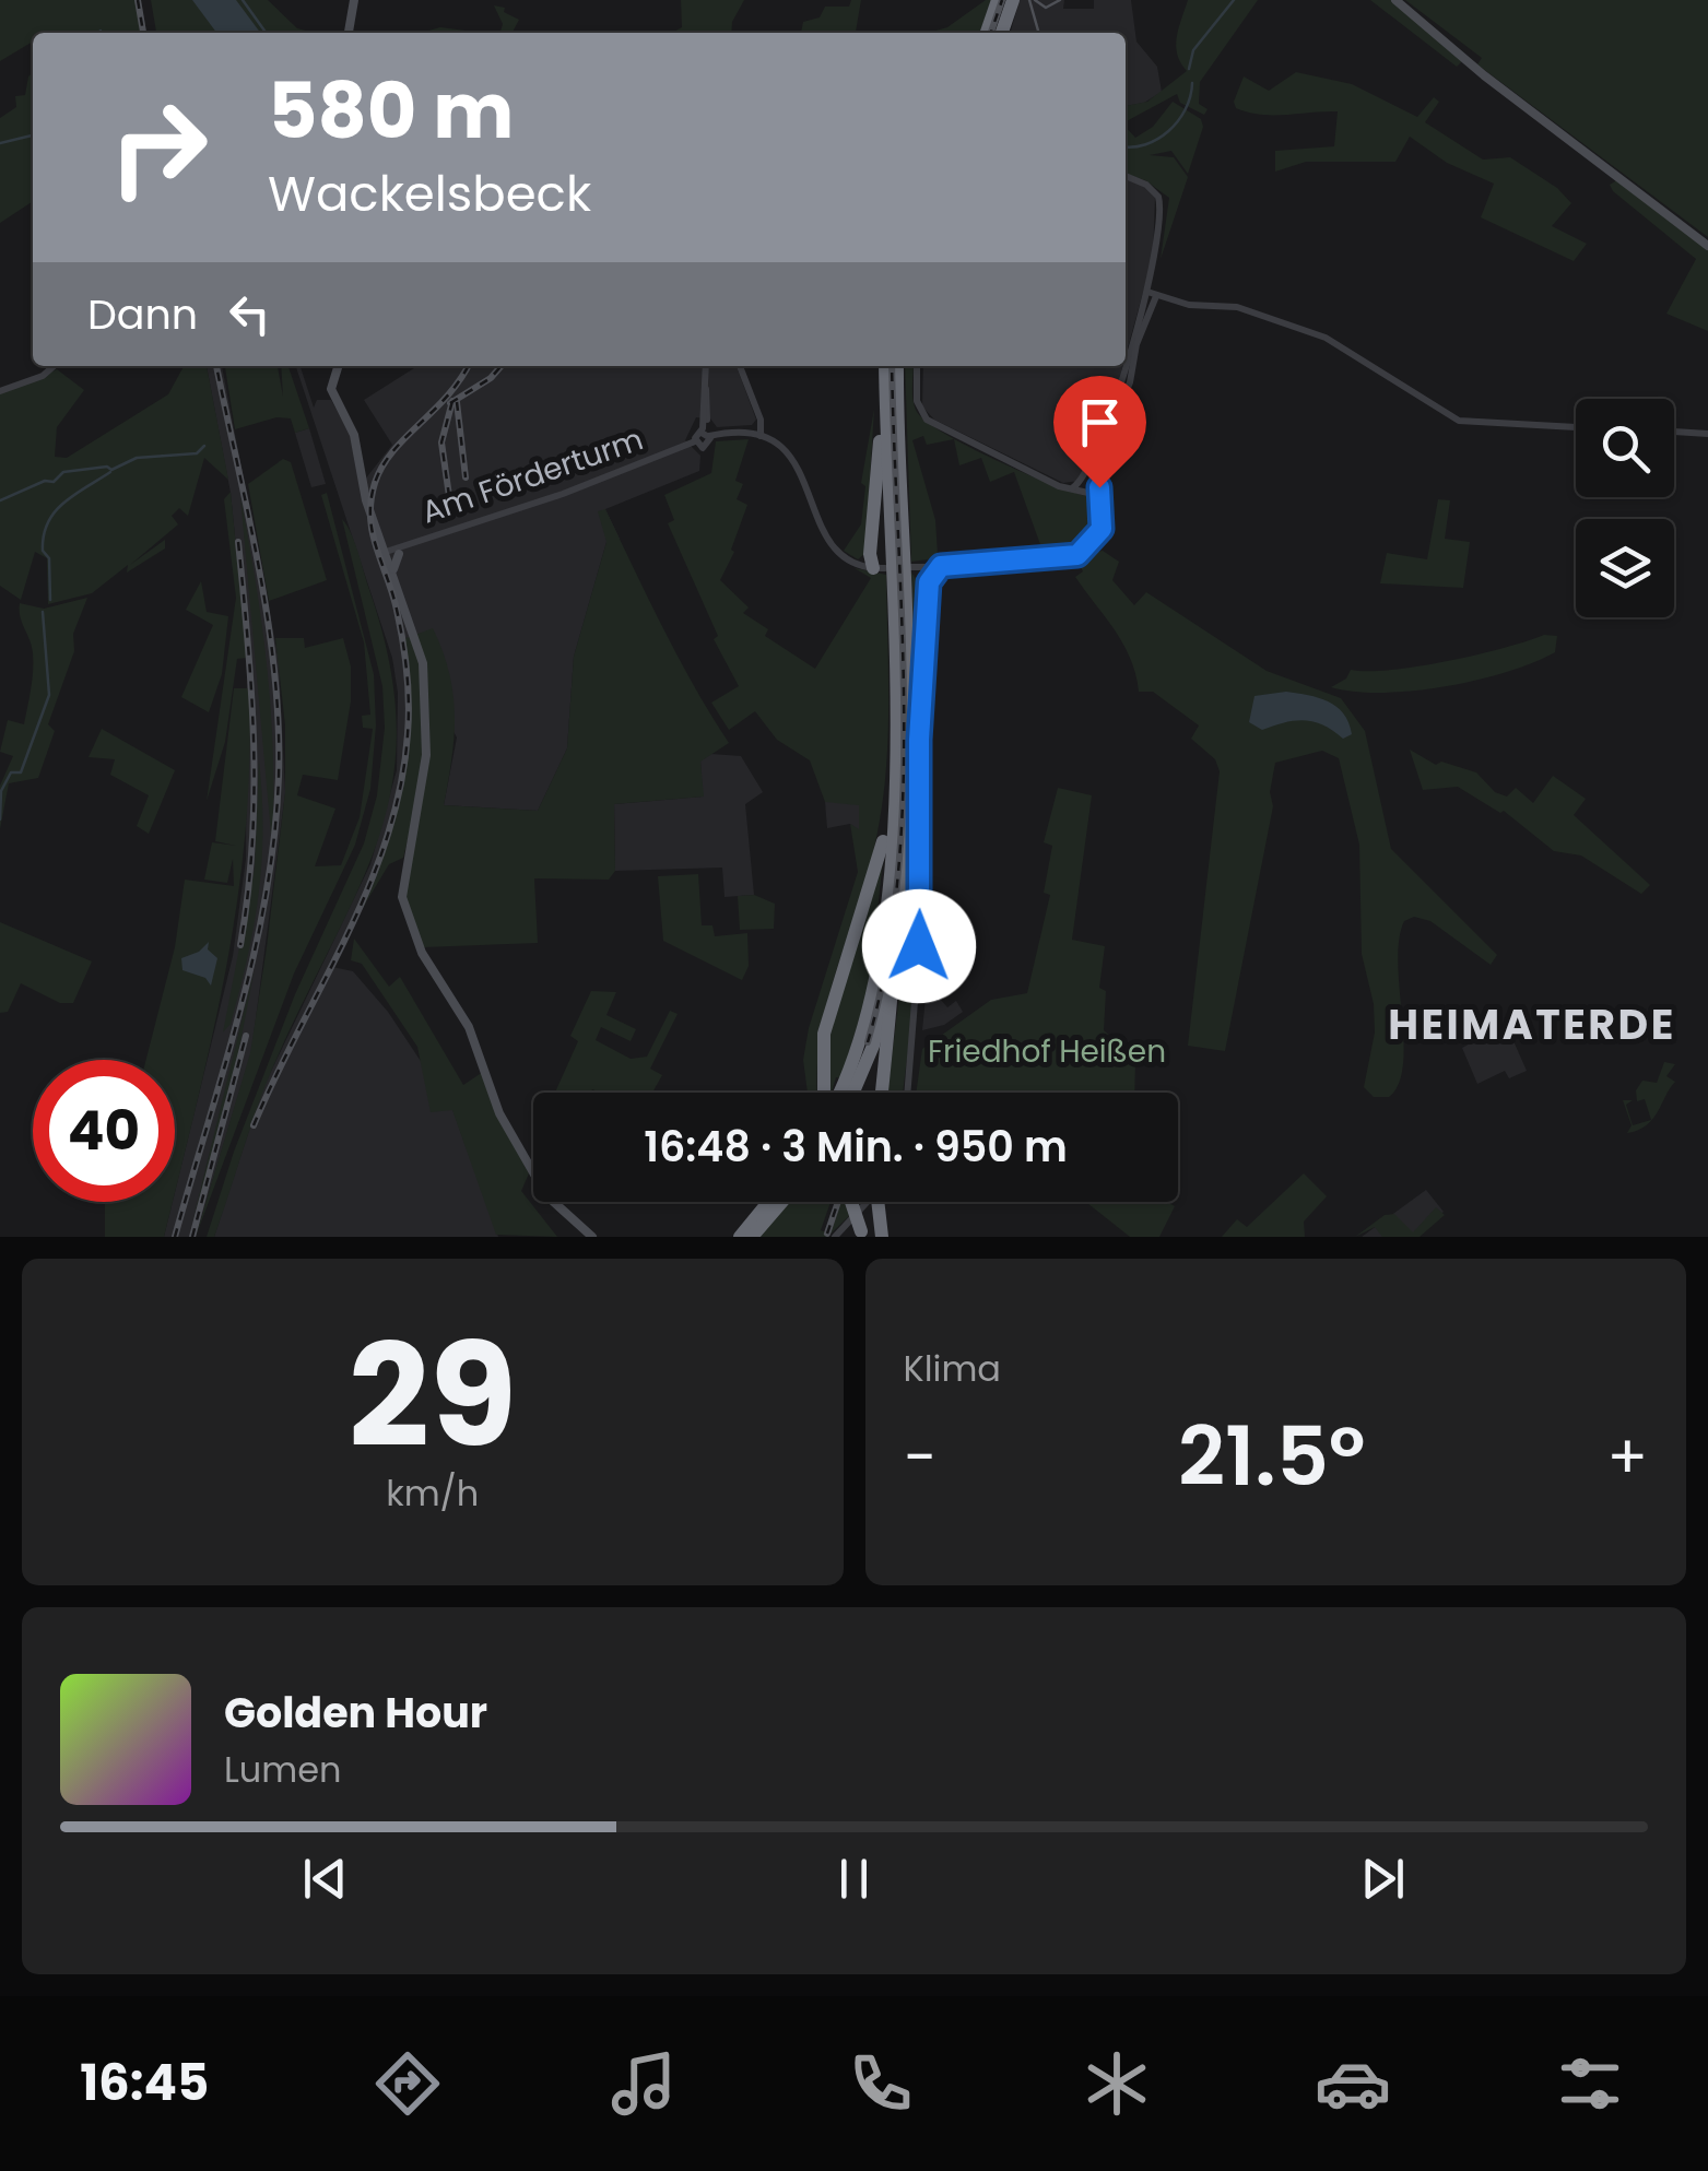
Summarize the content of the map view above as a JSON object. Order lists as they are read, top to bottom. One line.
{"streets":{"street":["Am Förderturm"]},"districts":["HEIMATERDE"],"parks":["Friedhof Heißen"],"page":{"turn":["580 m","Wackelsbeck"],"then":"Dann","limit":"40","trip":"16:48 · 3 Min. · 950 m","tile":[["29","km/h"],"Klima"],"heat":["−","21.5°","+"],"song":["Golden Hour","Lumen"],"tabs":"16:45"}}
